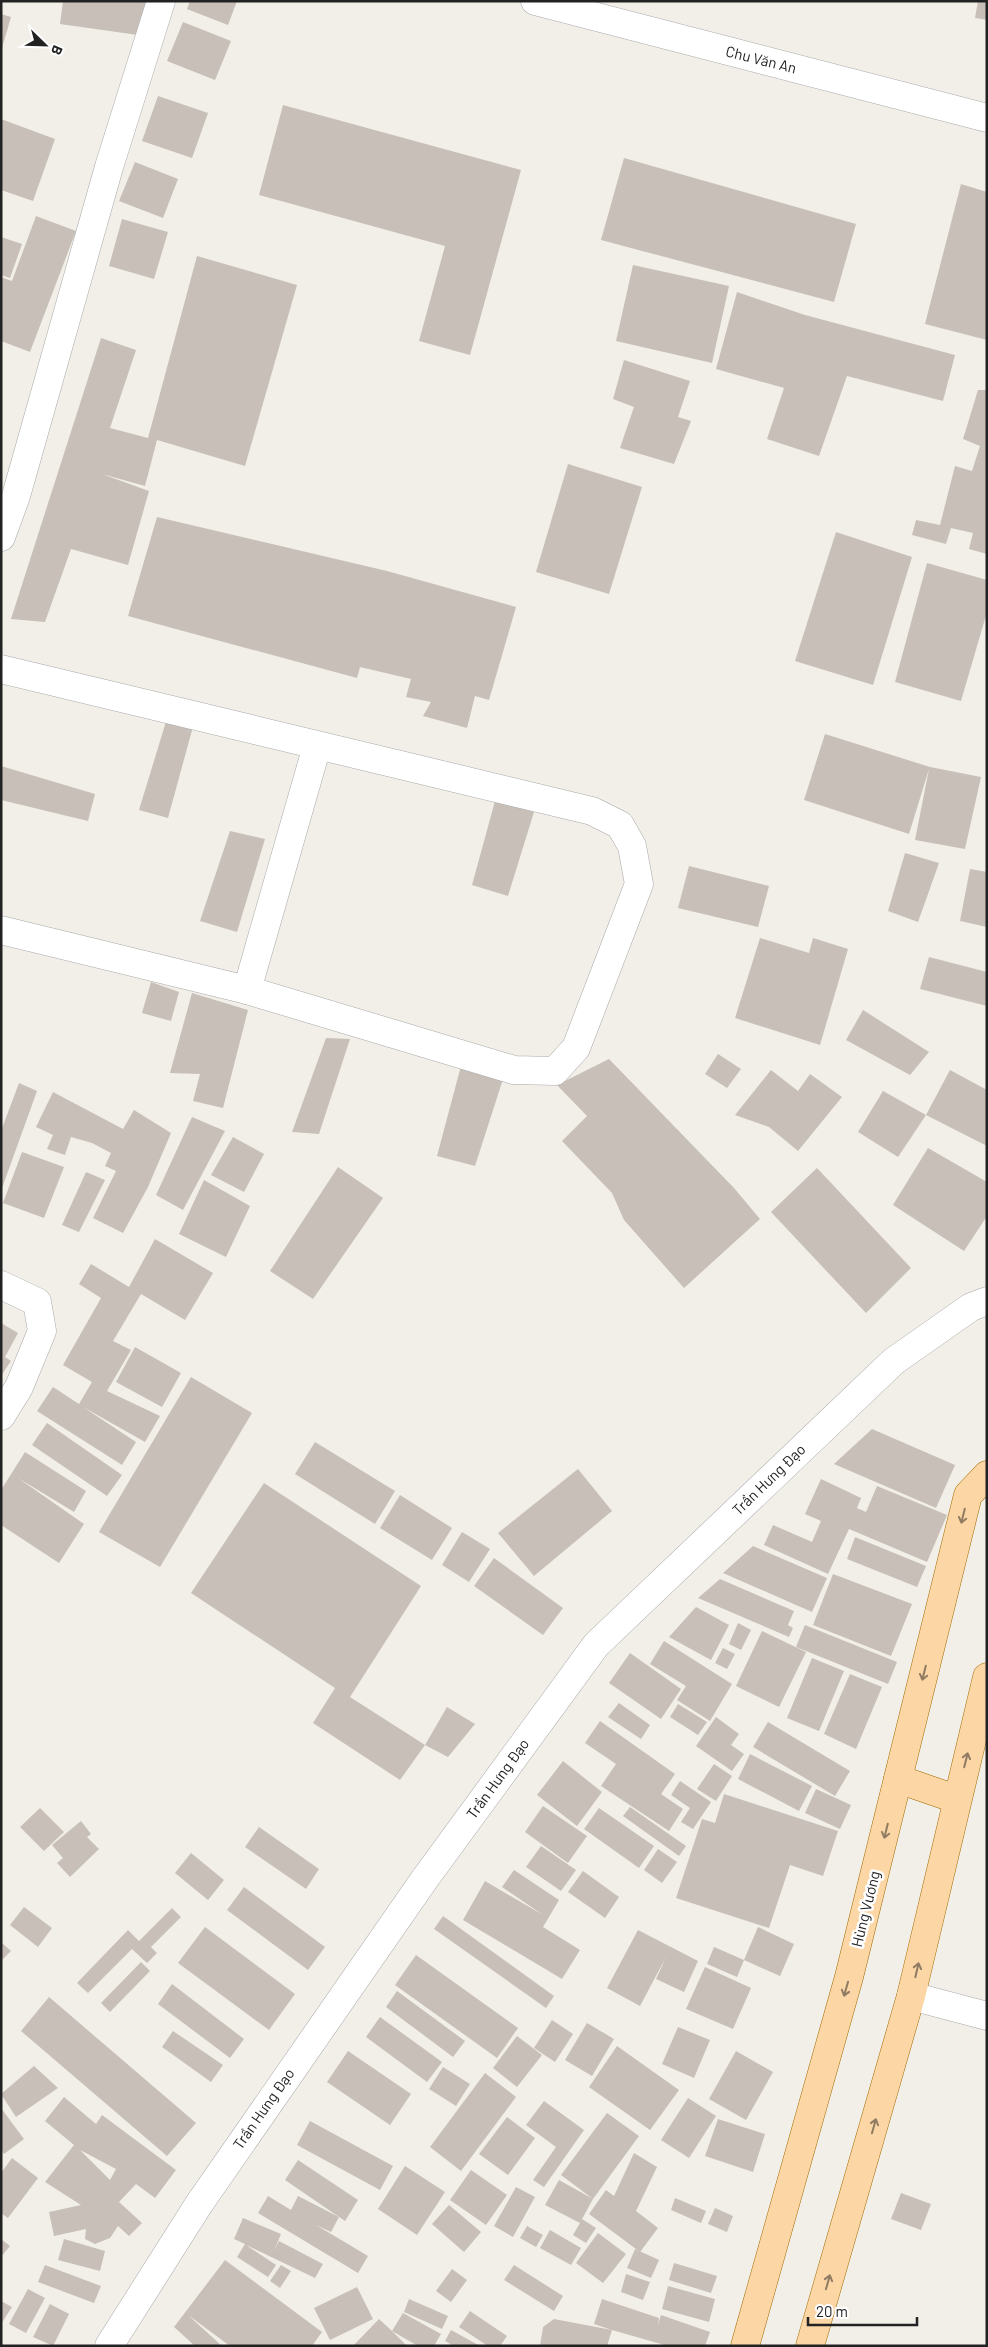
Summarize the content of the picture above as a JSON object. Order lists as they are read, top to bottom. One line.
{"streets":{"main road":["Hùng Vương"],"street":["Chu Văn An","Trần Hưng Đạo"]},"scale_bar":"20 m","north":"bottom right"}
